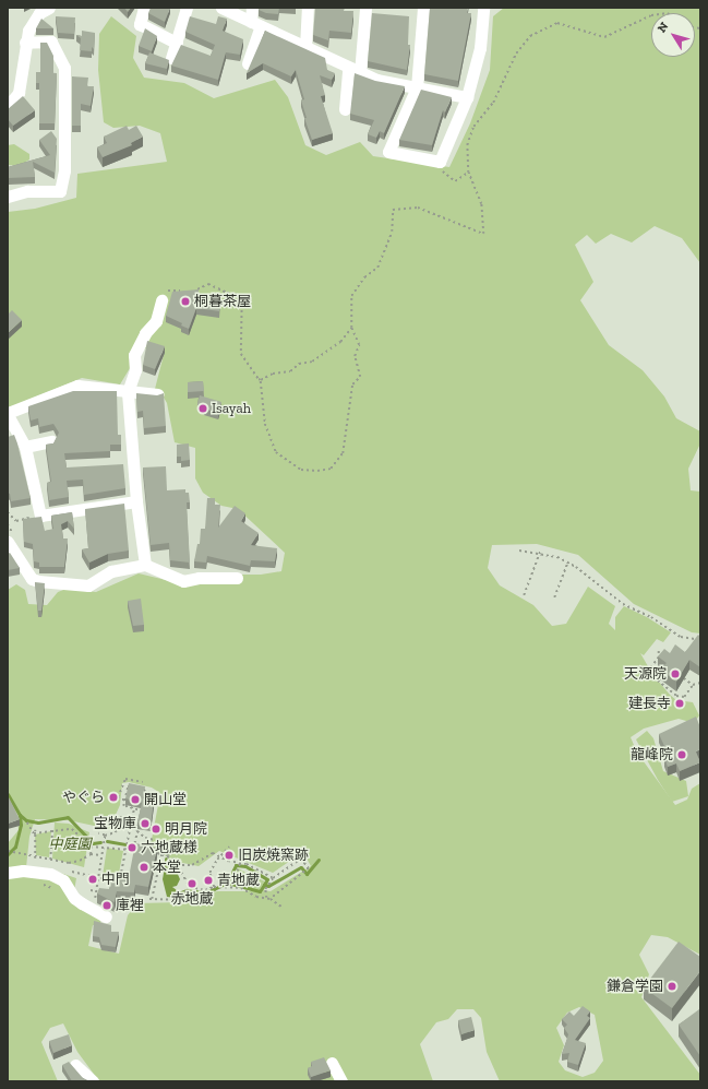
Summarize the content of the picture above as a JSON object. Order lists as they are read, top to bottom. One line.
{"parks":["中庭園"],"places":["桐暮茶屋","Isayah","天源院","建長寺","龍峰院","やぐら","開山堂","宝物庫","明月院","六地蔵様","旧炭焼窯跡","本堂","中門","青地蔵","赤地蔵","庫裡","鎌倉学園"],"north":"top left"}
